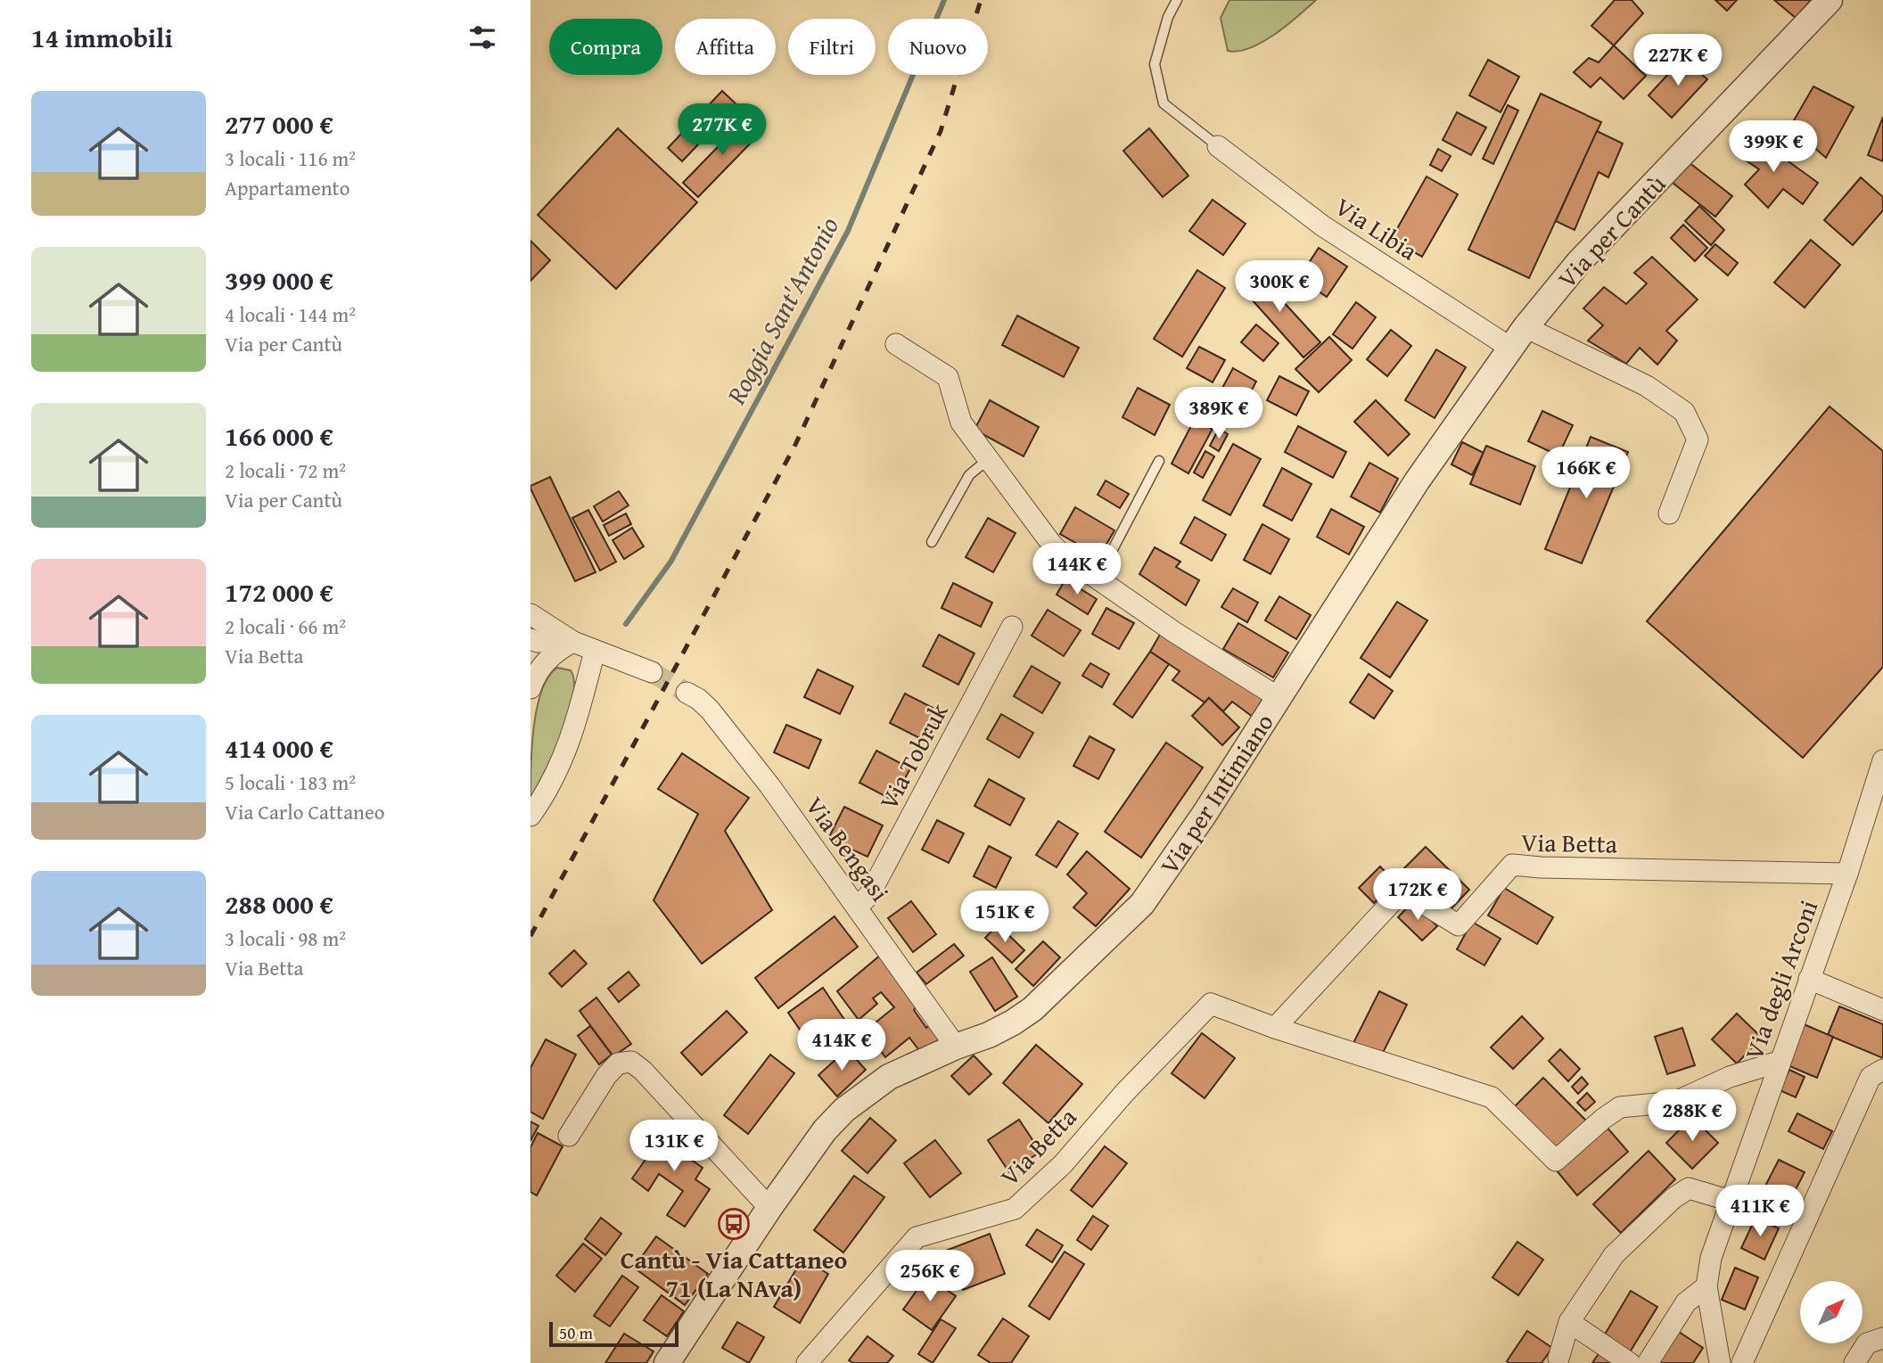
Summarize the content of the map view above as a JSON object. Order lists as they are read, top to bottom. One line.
{"streets":{"street":["Via Libia","Via per Cantù","Via Tobruk","Via per Intimiano","Via Betta","Via Bengasi","Via degli Arconi"]},"crossings":[["Via Libia","Via per Cantù"],["Via per Cantù","Via per Intimiano"],["Via Tobruk","Via Bengasi"],["Via per Intimiano","Via Bengasi"],["Via Betta","Via degli Arconi"]],"water":["Roggia Sant'Antonio"],"places":{"bus stop":["Cantù - Via Cattaneo 71 (La NAva)"]},"scale_bar":"50 m","north":"top right","page":{"heading":"14 immobili","chip":["Compra","Affitta","Filtri","Nuovo"],"price":["227K €","277K €","399K €","300K €","389K €","166K €","144K €","172K €","151K €","414K €","288K €","131K €","411K €","256K €"],"list":[{"name":"277 000 €","note":"3 locali · 116 m² · Appartamento"},{"name":"399 000 €","note":"4 locali · 144 m² · Via per Cantù"},{"name":"166 000 €","note":"2 locali · 72 m² · Via per Cantù"},{"name":"172 000 €","note":"2 locali · 66 m² · Via Betta"},{"name":"414 000 €","note":"5 locali · 183 m² · Via Carlo Cattaneo"},{"name":"288 000 €","note":"3 locali · 98 m² · Via Betta"}],"scale":"50 m"}}
